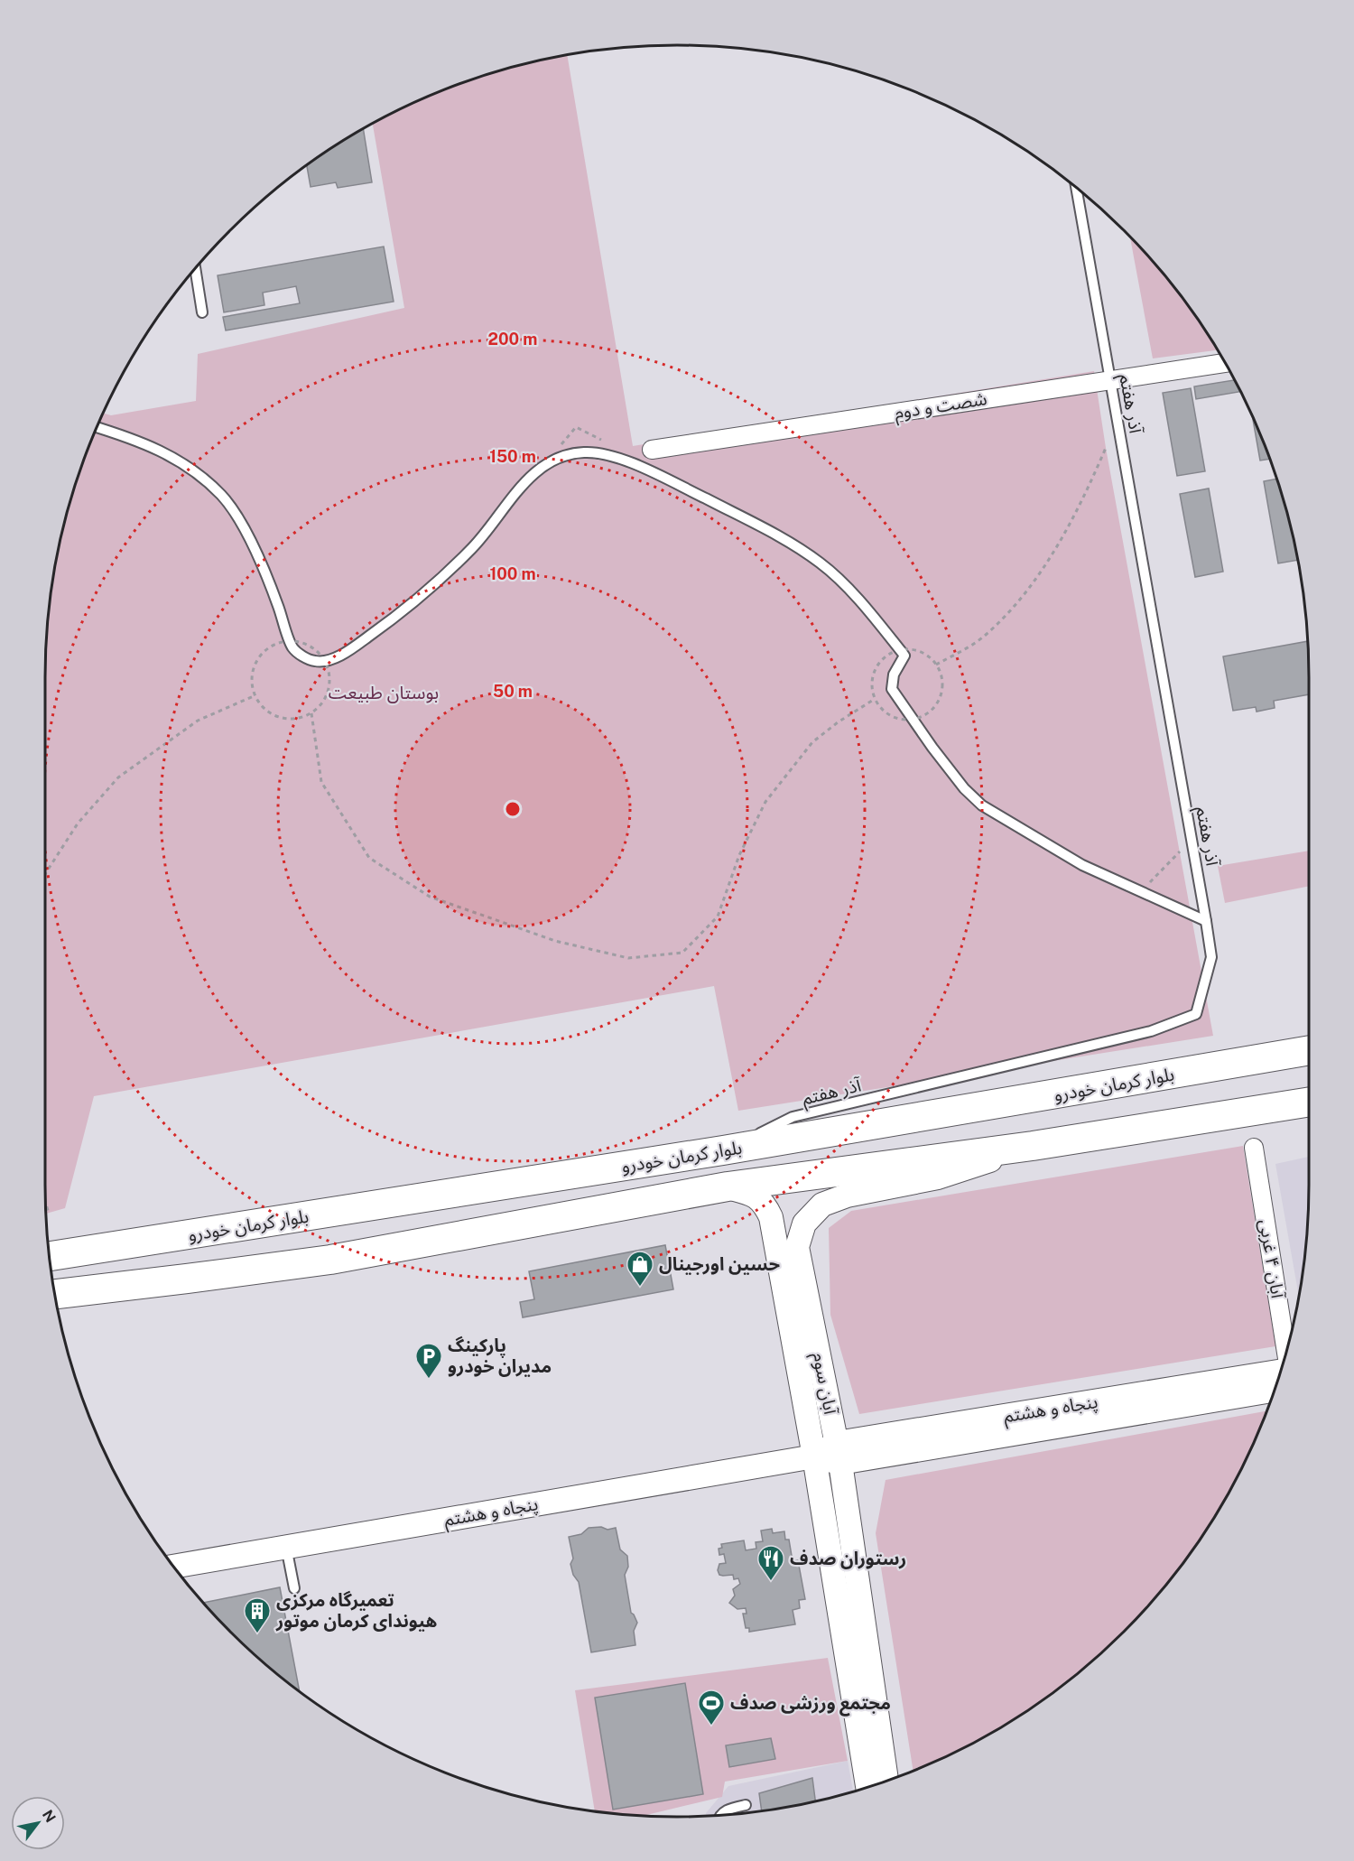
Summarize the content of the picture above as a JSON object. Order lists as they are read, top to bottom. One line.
{"streets":{"main road":["بلوار کرمان خودرو"],"street":["شصت و دوم","آبان ۴ غربی","آبان سوم","پنجاه و هشتم"],"lane":["آذر هفتم"]},"crossings":[["آذر هفتم","شصت و دوم"],["آذر هفتم","بلوار کرمان خودرو"],["بلوار کرمان خودرو","آبان سوم"],["آبان سوم","پنجاه و هشتم"]],"parks":["بوستان طبیعت"],"places":{"shop":["حسین اورجینال"],"parking":["پارکینگ مدیران خودرو"],"restaurant":["رستوران صدف"],"building":["تعمیرگاه مرکزی هیوندای کرمان موتور"],"sports":["مجتمع ورزشی صدف"]},"north":"top right","rings":["200 m","150 m","100 m","50 m"]}
